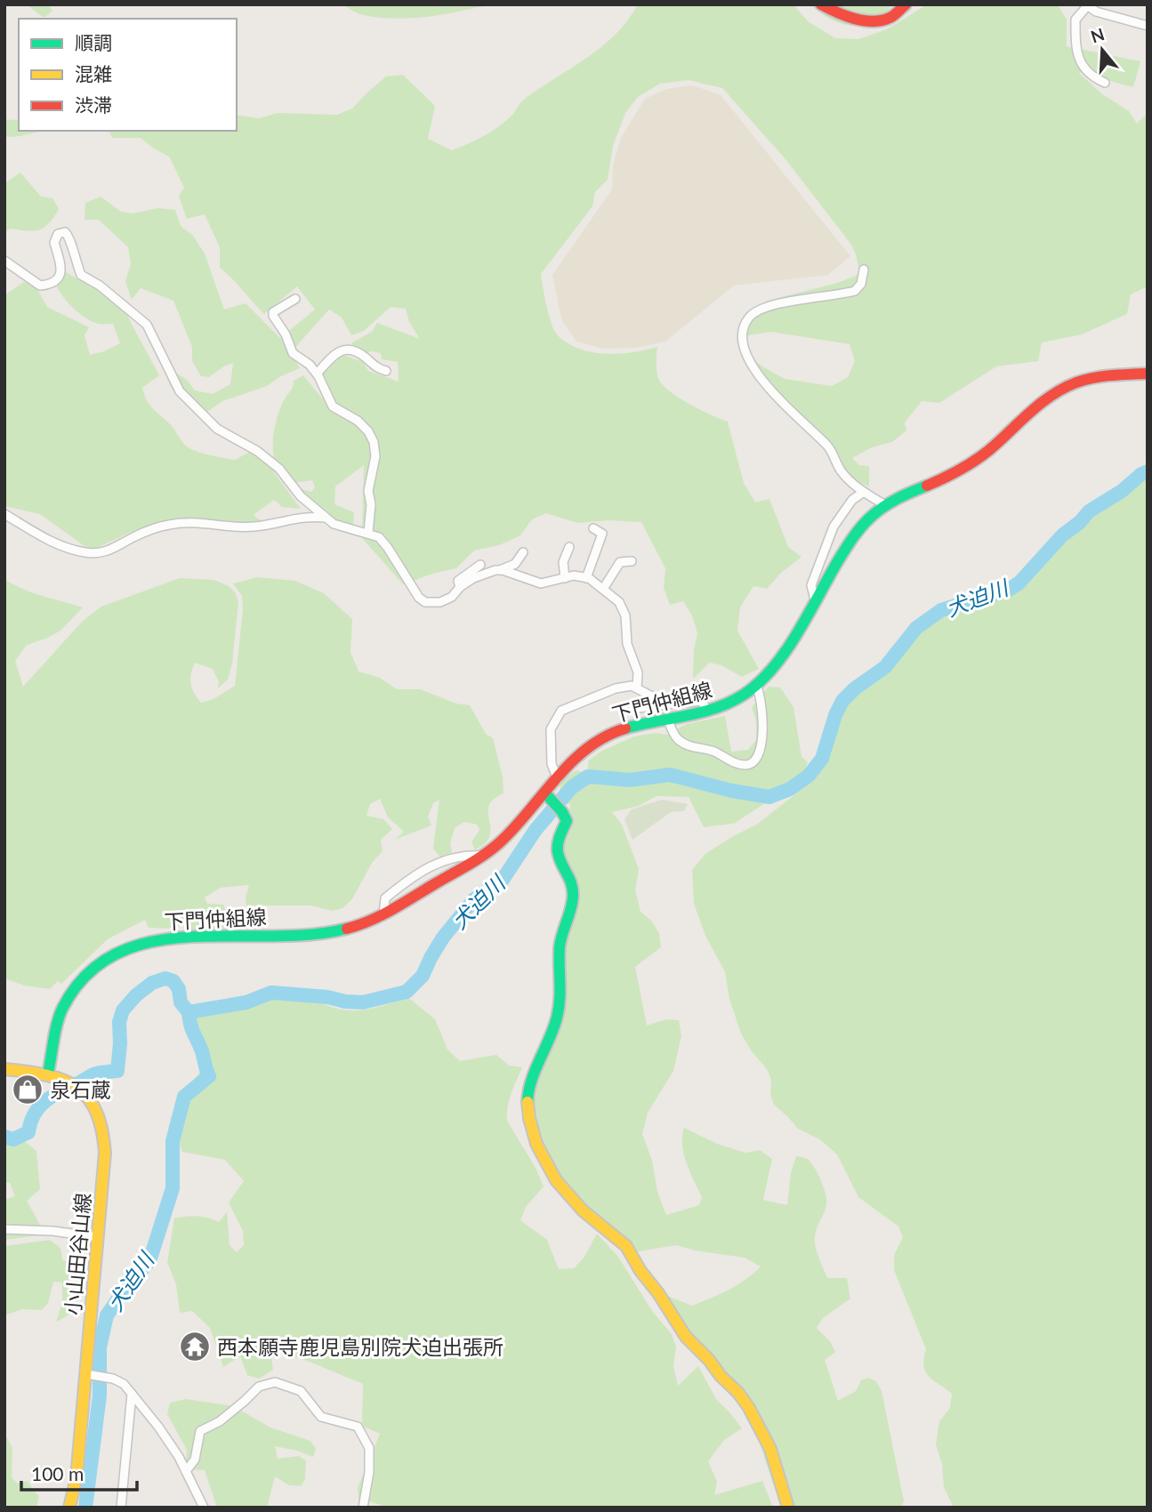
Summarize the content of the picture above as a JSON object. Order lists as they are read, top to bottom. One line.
{"streets":{"street":["下門仲組線","小山田谷山線"]},"crossings":[["下門仲組線","小山田谷山線"]],"water":["犬迫川"],"places":{"shop":["泉石蔵"],"temple":["西本願寺鹿児島別院犬迫出張所"]},"legend":["順調","混雑","渋滞"],"scale_bar":"100 m","north":"top"}
